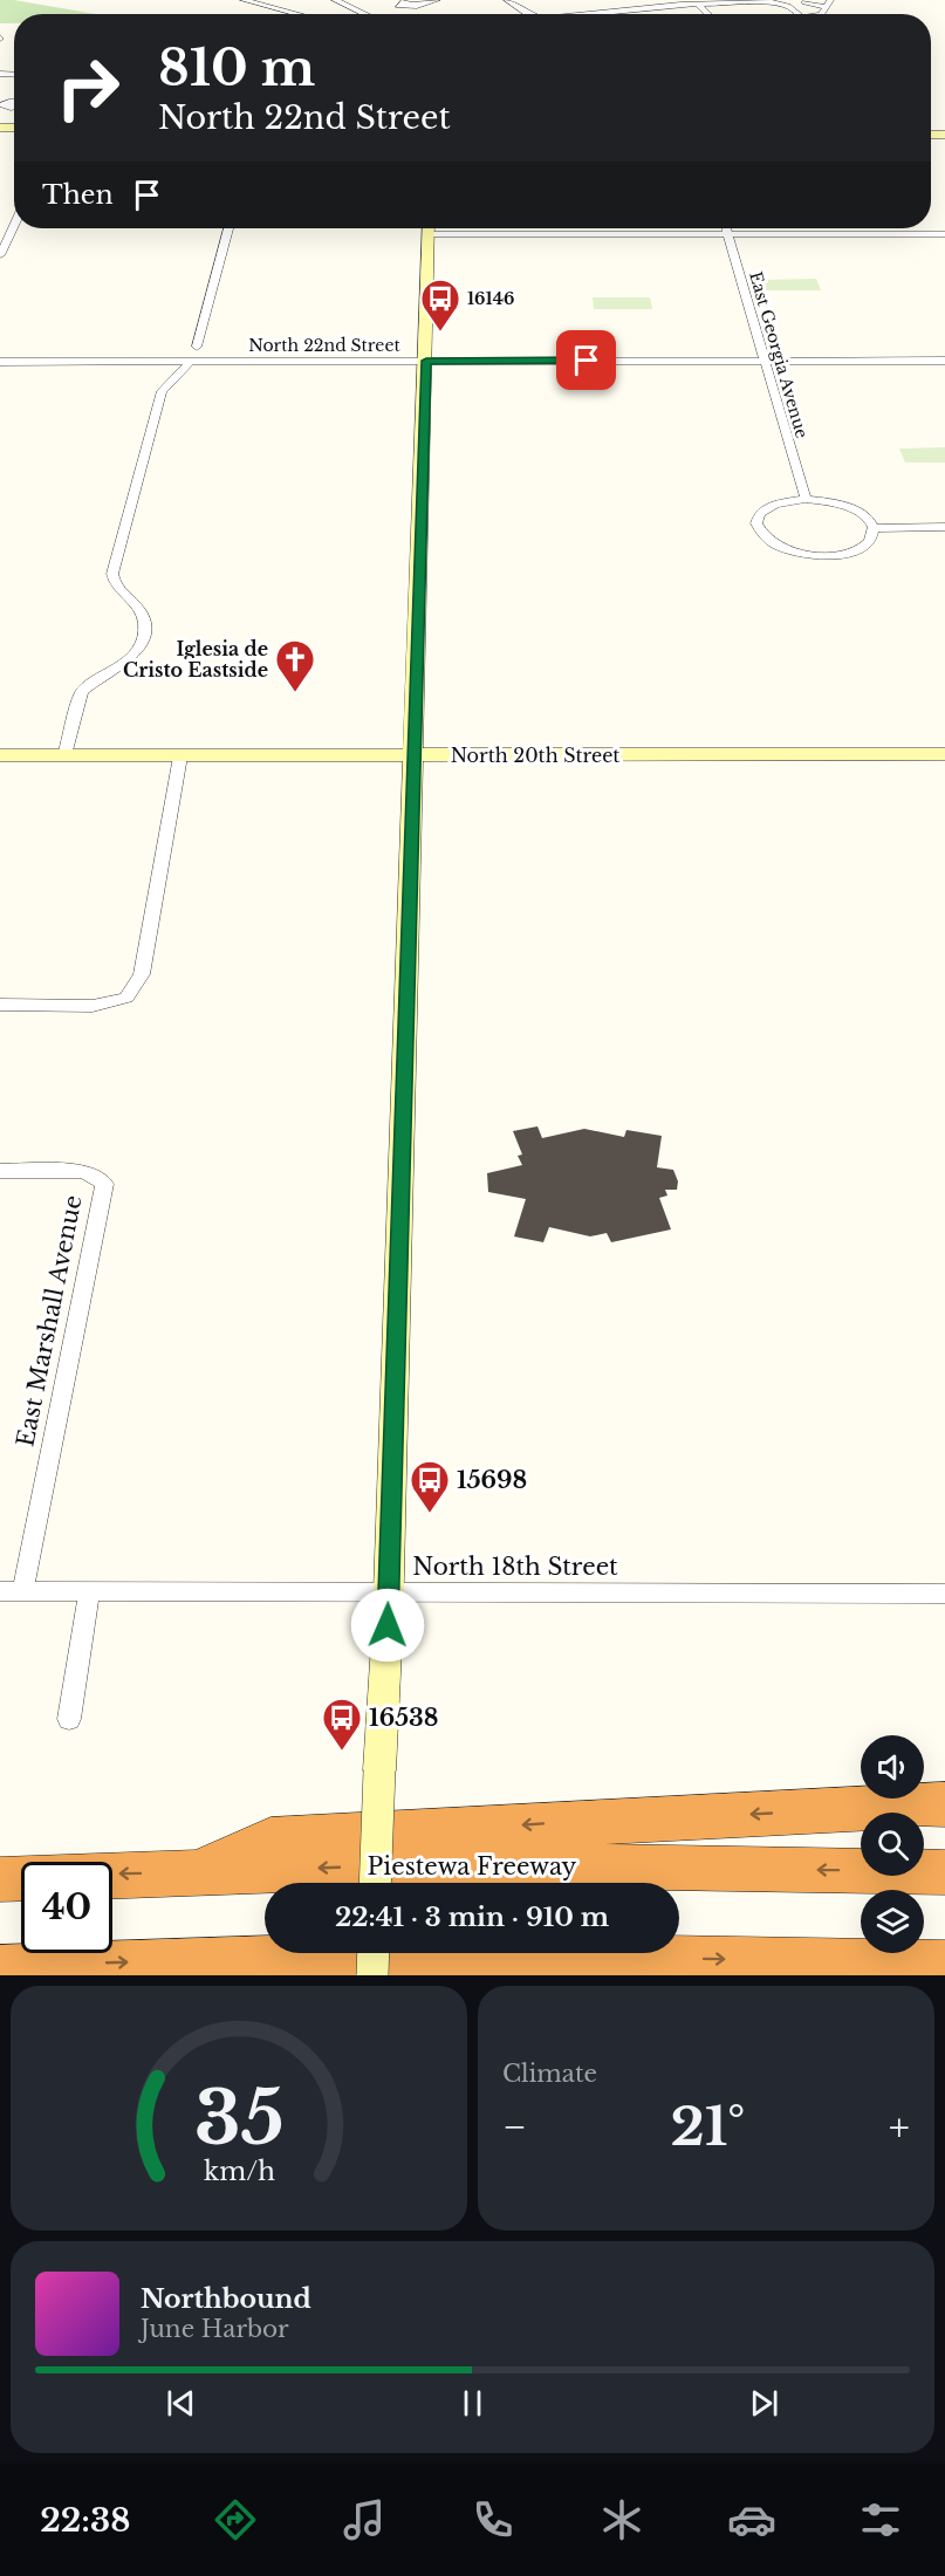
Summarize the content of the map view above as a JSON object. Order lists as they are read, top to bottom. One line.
{"streets":{"highway":["Piestewa Freeway"],"street":["North 22nd Street","East Georgia Avenue","North 20th Street","East Marshall Avenue","North 18th Street"]},"crossings":[["North 22nd Street","East Georgia Avenue"],["East Marshall Avenue","North 18th Street"]],"places":{"bus stop":["16146","15698","16538"],"church":["Iglesia de Cristo Eastside"]},"page":{"turn":["810 m","North 22nd Street"],"then":"Then","limit":"40","trip":"22:41 · 3 min · 910 m","tile":"Climate","heat":["−","21°","+"],"song":["Northbound","June Harbor"],"tabs":"22:38","gauge":["35","km/h"]}}
